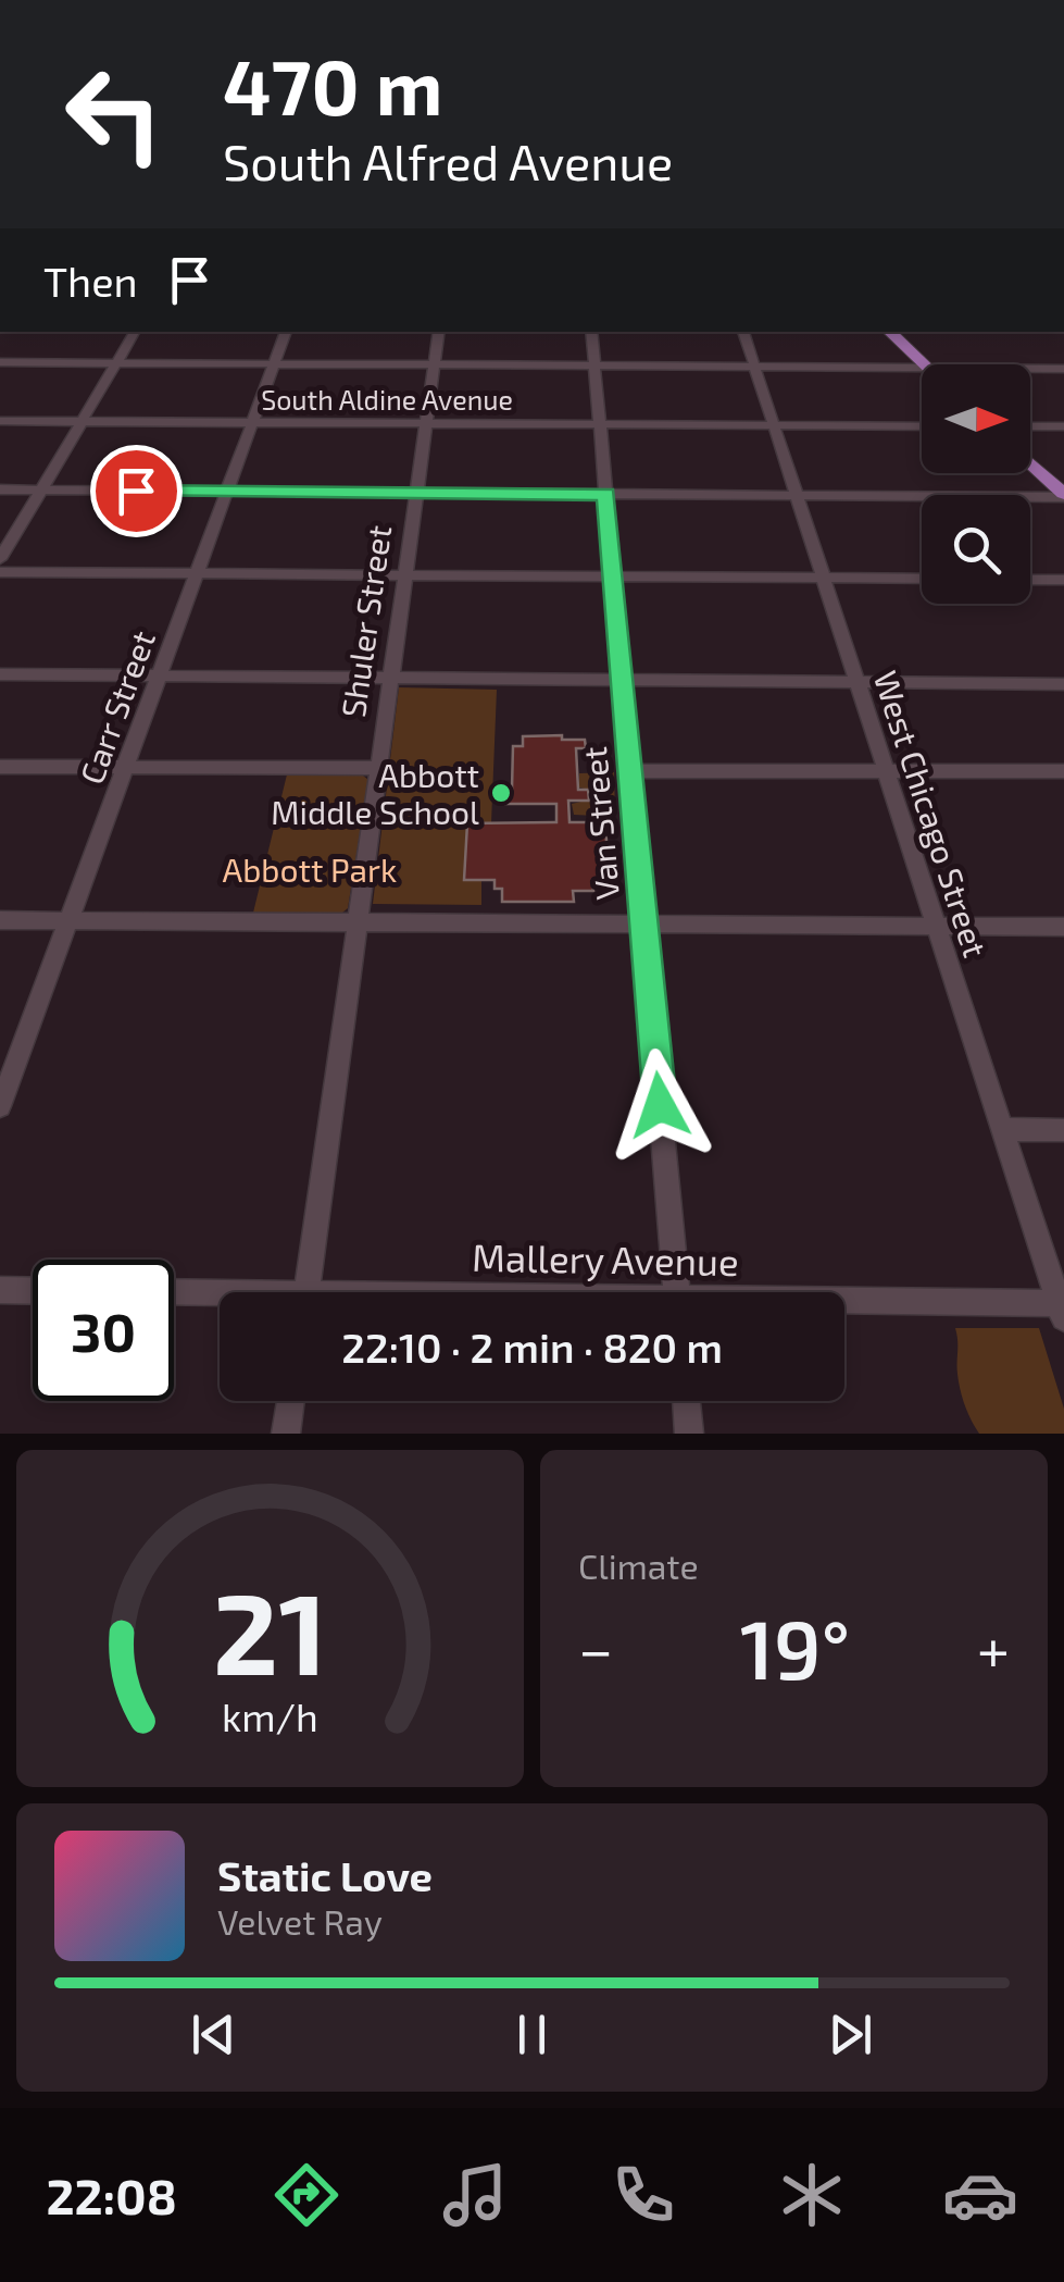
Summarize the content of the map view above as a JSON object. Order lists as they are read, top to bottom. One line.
{"streets":{"street":["South Aldine Avenue","Shuler Street","Carr Street","West Chicago Street","Van Street","Mallery Avenue"]},"crossings":[["South Aldine Avenue","Shuler Street"],["South Aldine Avenue","Carr Street"],["South Aldine Avenue","West Chicago Street"],["South Aldine Avenue","Van Street"],["West Chicago Street","Mallery Avenue"]],"parks":["Abbott Park"],"places":["Abbott Middle School"],"north":"right","page":{"turn":["470 m","South Alfred Avenue"],"then":"Then","limit":"30","trip":"22:10 · 2 min · 820 m","tile":"Climate","heat":["−","19°","+"],"song":["Static Love","Velvet Ray"],"tabs":"22:08","gauge":["21","km/h"]}}
